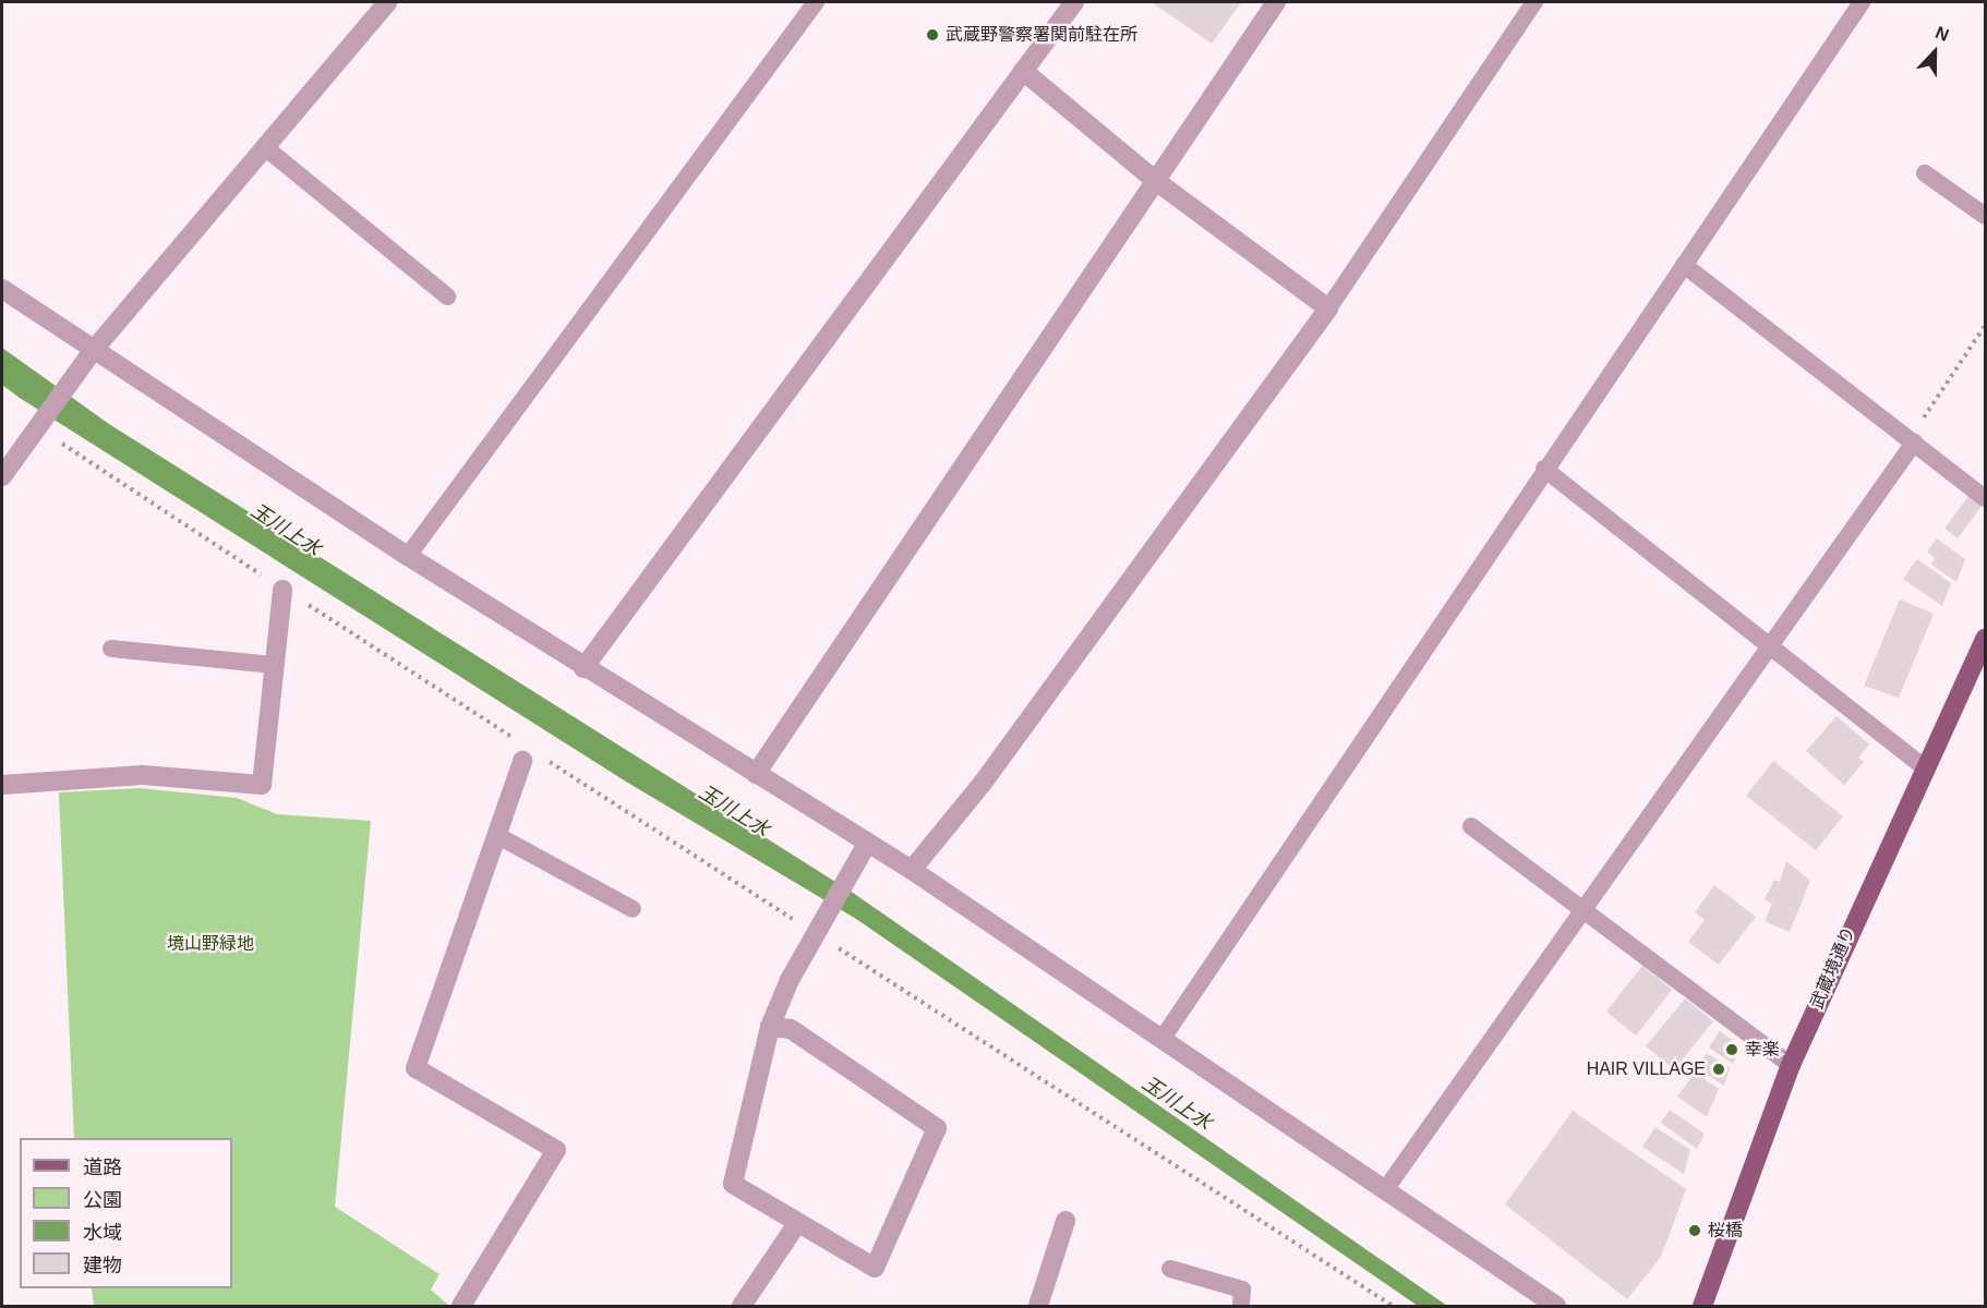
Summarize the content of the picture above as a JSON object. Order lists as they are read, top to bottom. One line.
{"streets":{"main road":["武蔵境通り"]},"water":["玉川上水"],"parks":["境山野緑地"],"places":["武蔵野警察署関前駐在所","幸楽","HAIR VILLAGE","桜橋"],"legend":["道路","公園","水域","建物"],"north":"top"}
